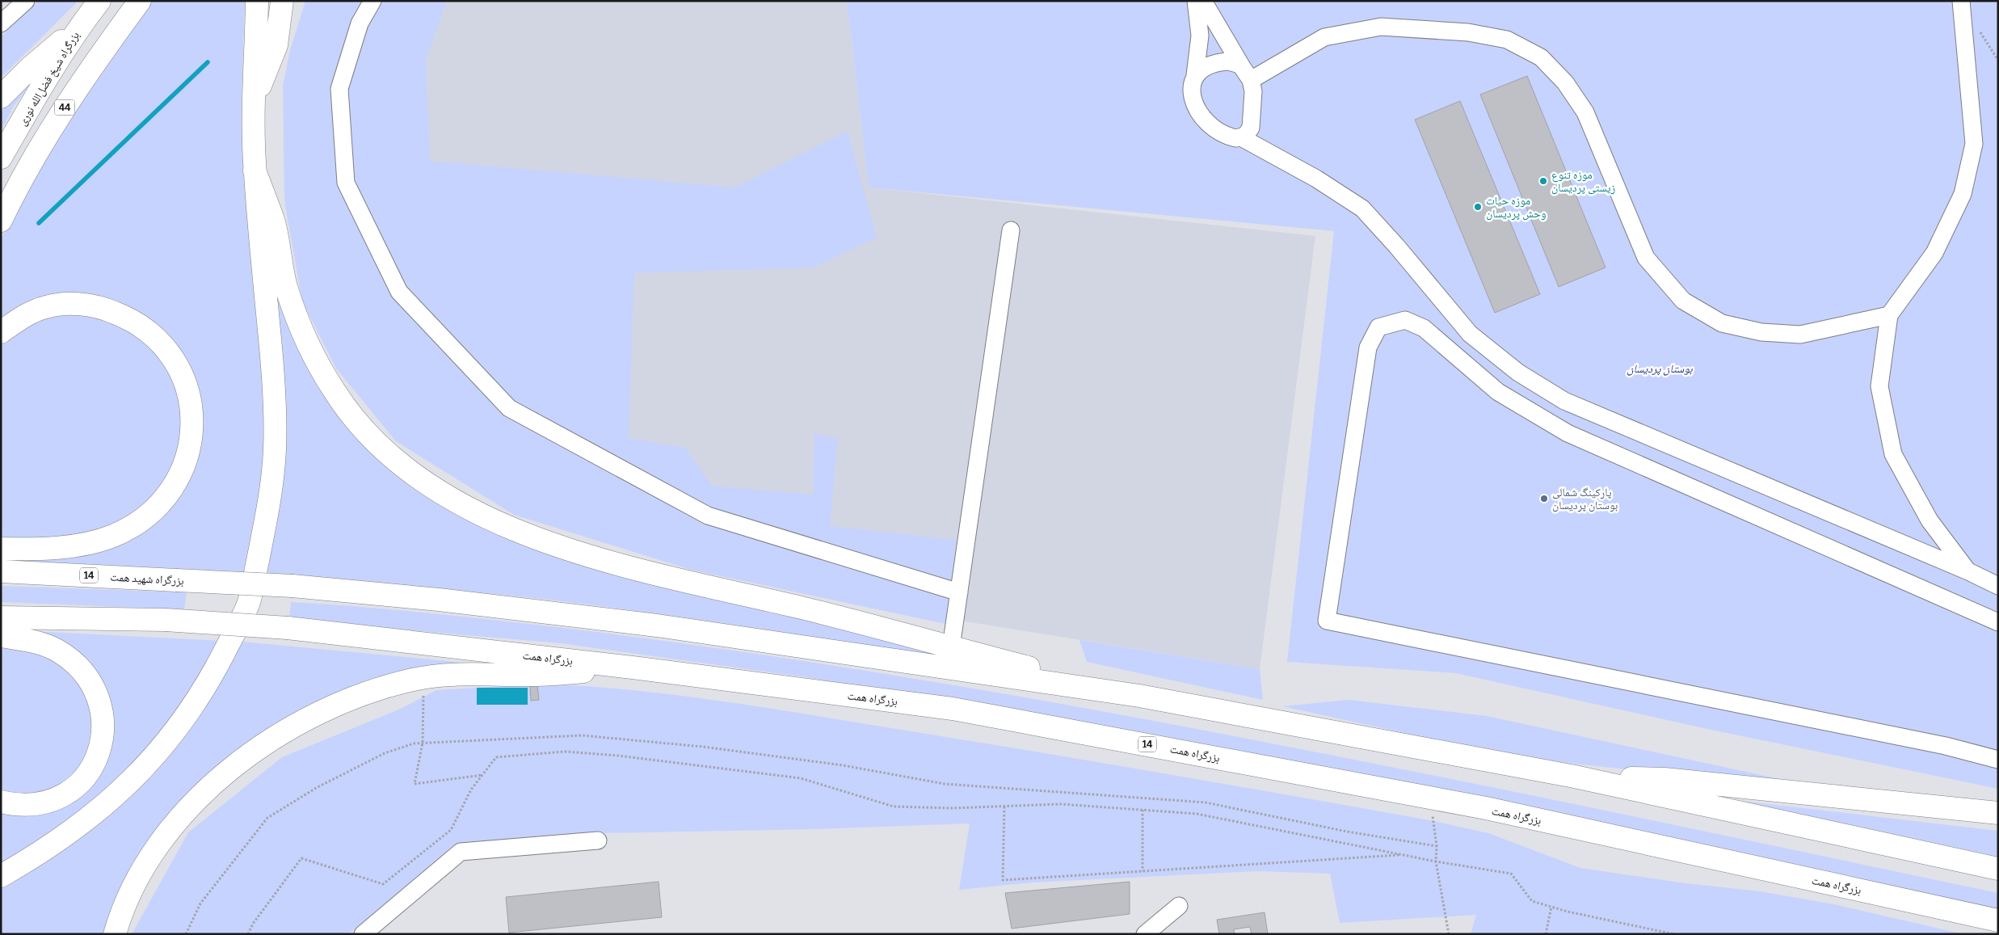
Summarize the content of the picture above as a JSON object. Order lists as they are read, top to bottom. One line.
{"streets":{"highway":["بزرگراه شیخ فضل‌الله نوری","44","14","بزرگراه شهید همت","بزرگراه همت"]},"crossings":[["14","بزرگراه شهید همت"]],"parks":["بوستان پردیسان"],"places":["موزه تنوع زیستی پردیسان","موزه حیات وحش پردیسان","پارکینگ شمالی بوستان پردیسان"]}
